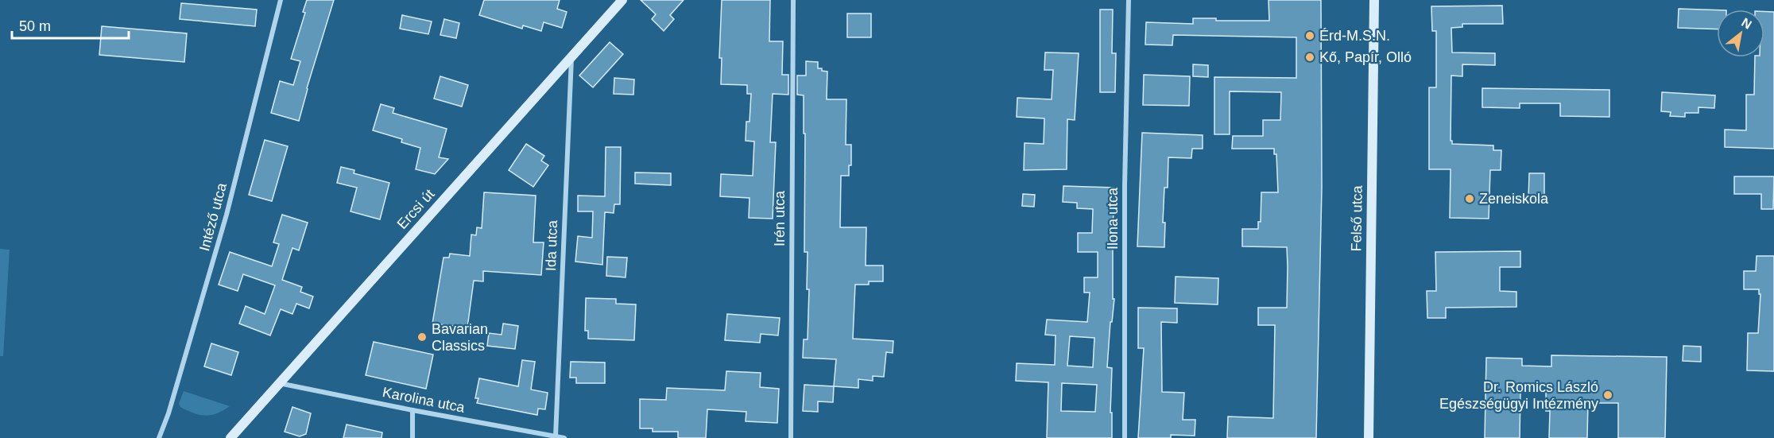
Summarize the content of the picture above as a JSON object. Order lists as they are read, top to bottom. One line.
{"streets":{"main road":["Ercsi út","Felső utca"],"street":["Intéző utca","Irén utca","Ilona utca","Ida utca","Karolina utca"]},"crossings":[["Ercsi út","Ida utca"],["Ercsi út","Karolina utca"],["Ida utca","Karolina utca"]],"places":["Érd-M.S.N.","Kő, Papír, Olló","Zeneiskola","Bavarian Classics","Dr. Romics László Egészségügyi Intézmény"],"scale_bar":"50 m","north":"top right"}
